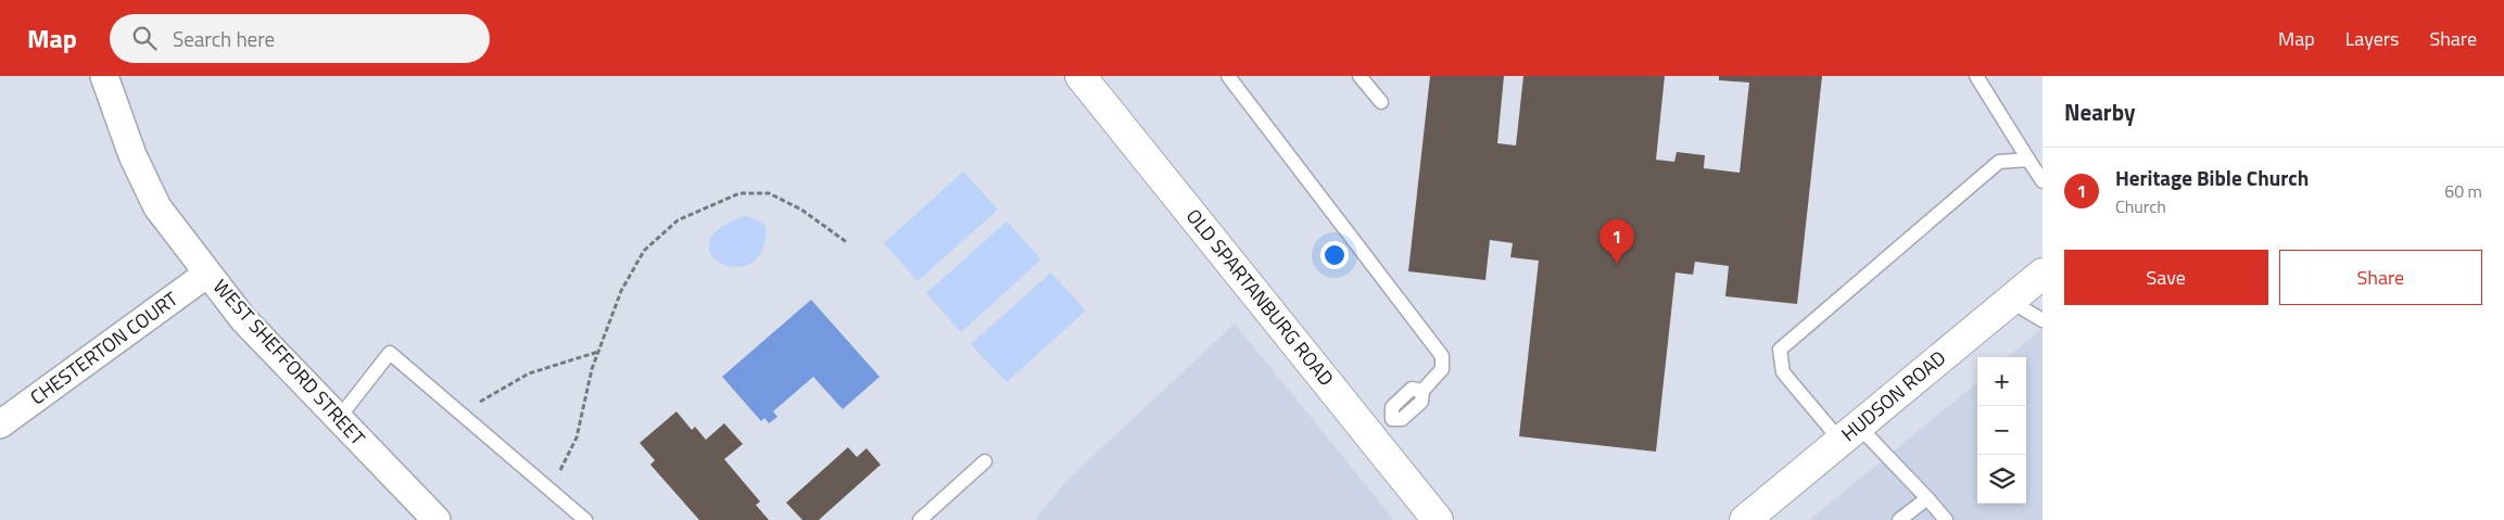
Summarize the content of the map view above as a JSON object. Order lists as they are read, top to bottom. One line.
{"streets":{"street":["OLD SPARTANBURG ROAD","CHESTERTON COURT","WEST SHEFFORD STREET","HUDSON ROAD"]},"crossings":[["CHESTERTON COURT","WEST SHEFFORD STREET"]],"page":{"header":"Map","search":"Search here","nav":["Map","Layers","Share"],"heading":"Nearby","list":[{"mark":"1","name":"Heritage Bible Church","note":"Church","value":"60 m"}],"pins":"1","buttons":["Save","Share"],"map_buttons":["+","−"]}}
